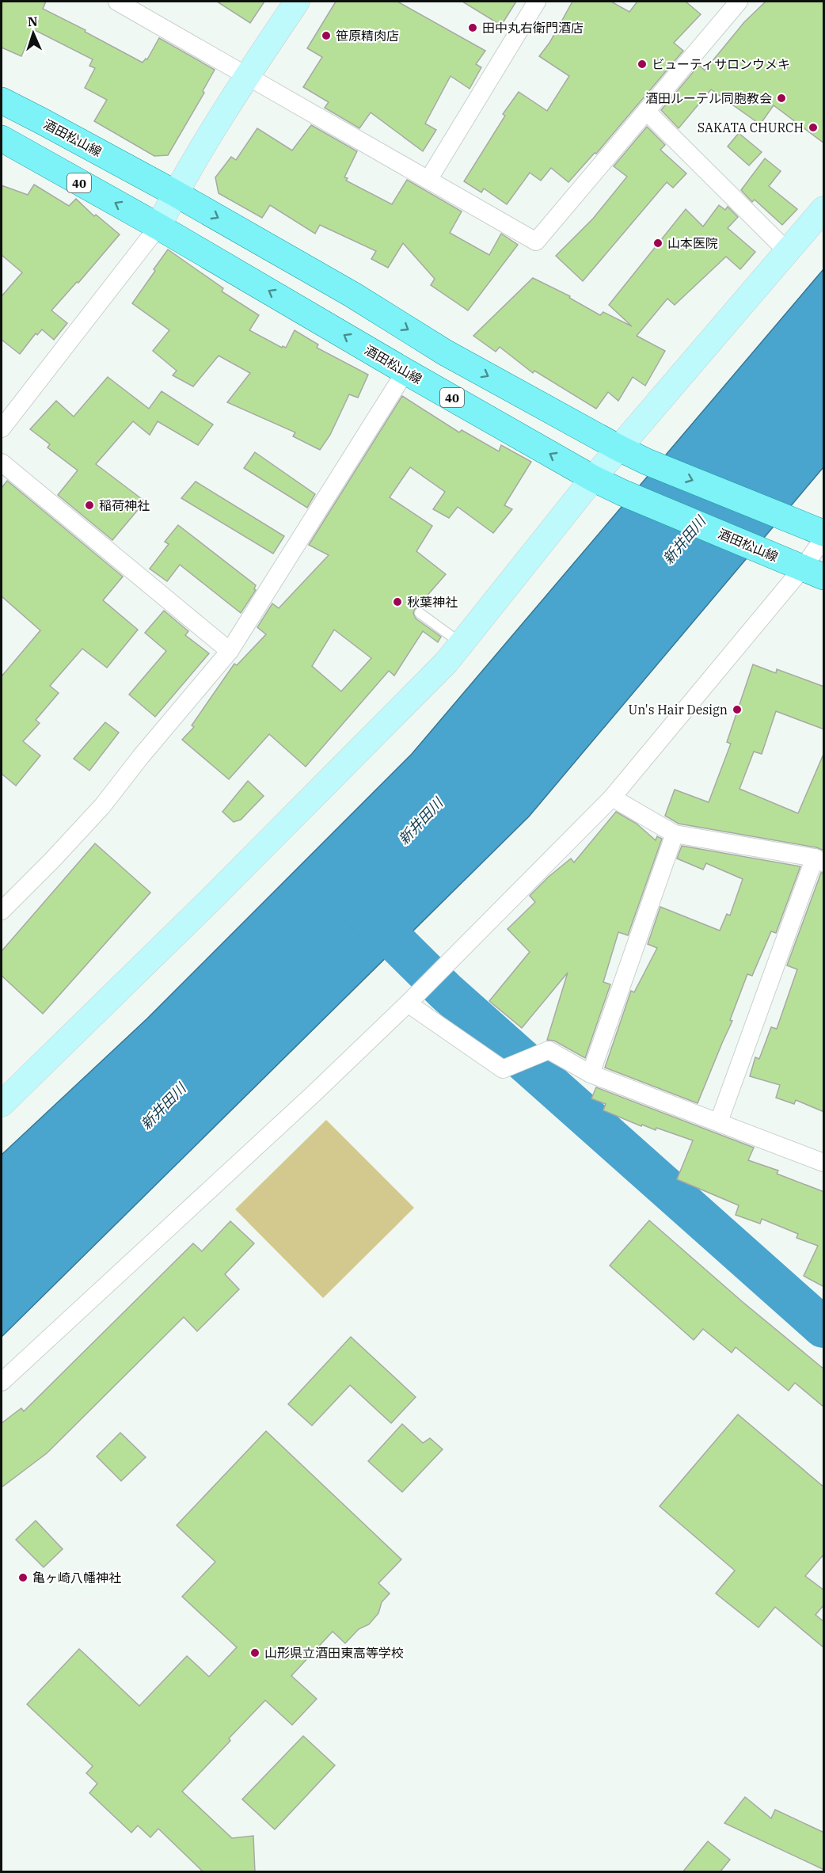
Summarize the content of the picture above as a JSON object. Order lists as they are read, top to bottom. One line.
{"streets":{"main road":["酒田松山線","40"]},"water":["新井田川"],"places":["田中丸右衛門酒店","笹原精肉店","ビューティサロンウメキ","酒田ルーテル同胞教会","SAKATA CHURCH","山本医院","稲荷神社","秋葉神社","Un's Hair Design","亀ヶ崎八幡神社","山形県立酒田東高等学校"],"north":"top"}
